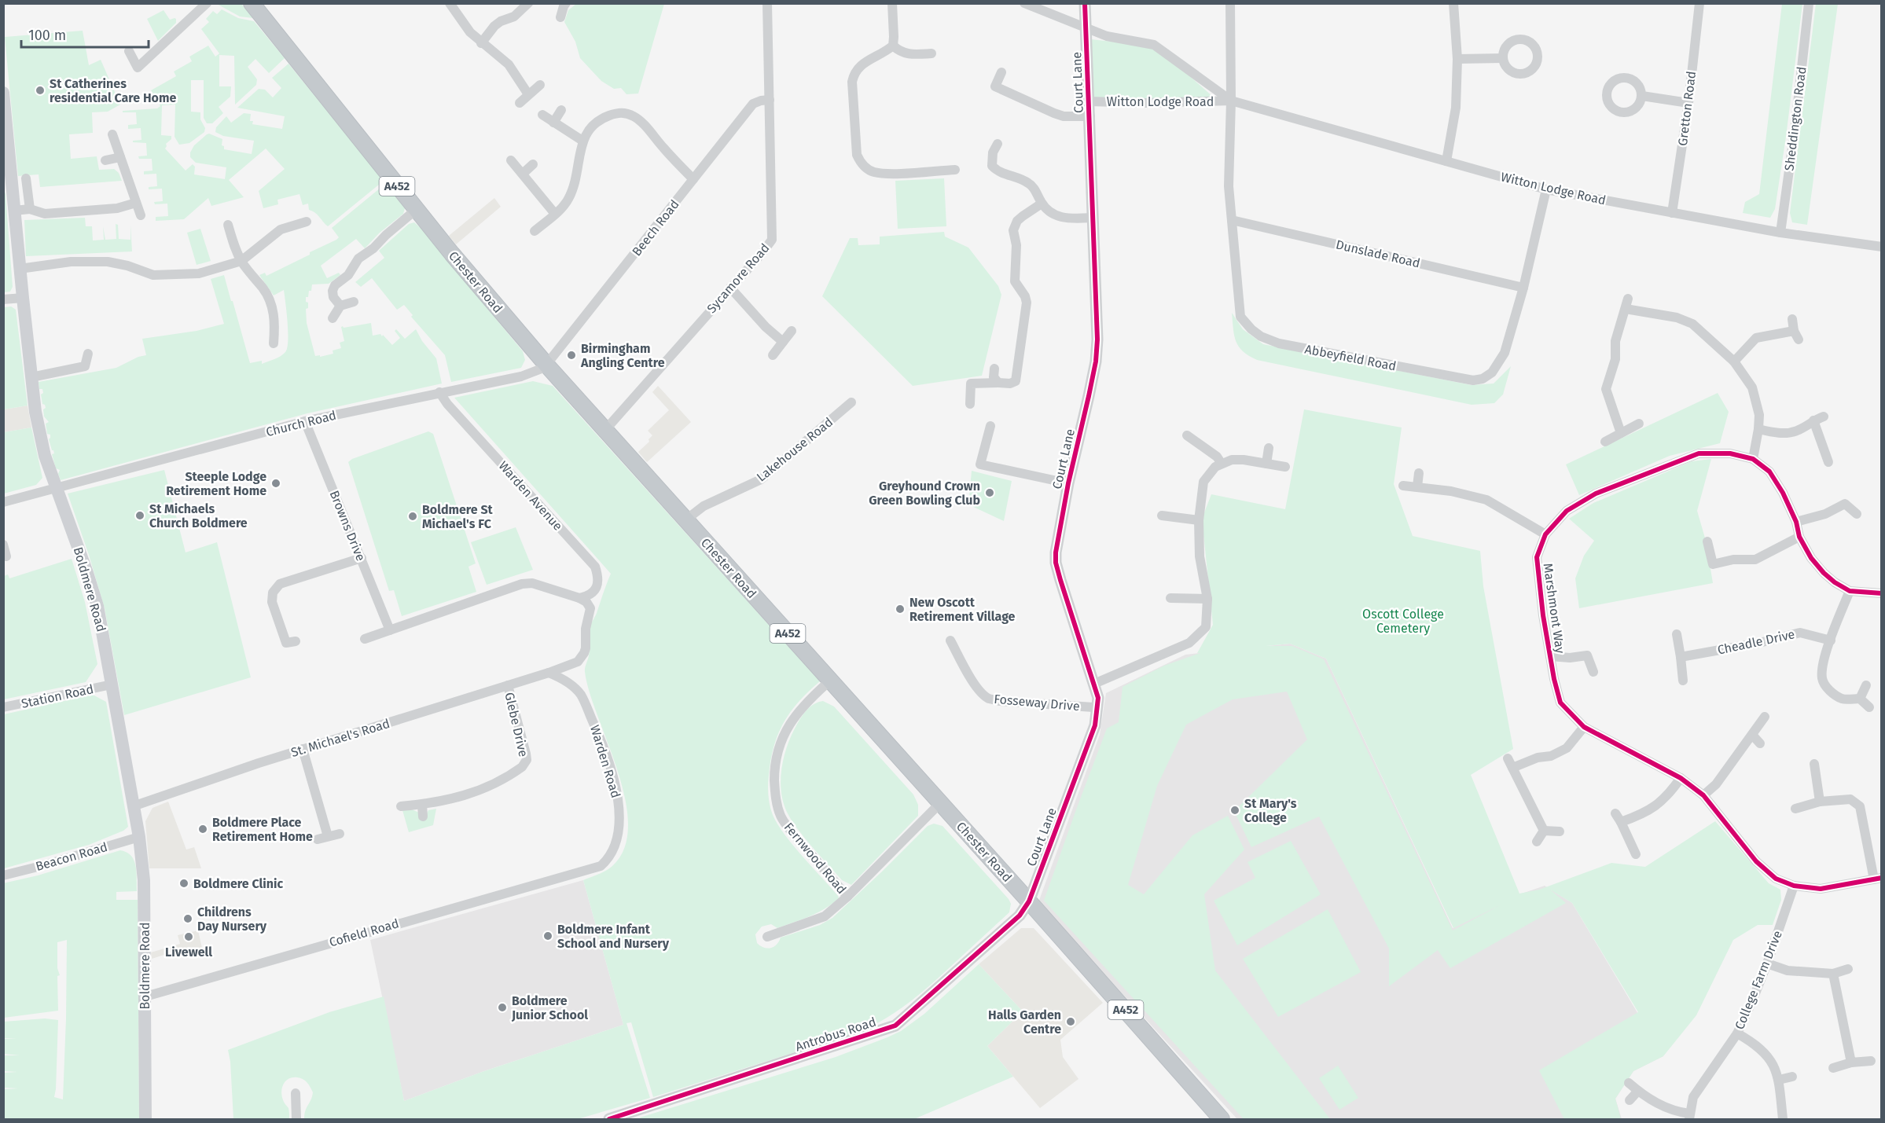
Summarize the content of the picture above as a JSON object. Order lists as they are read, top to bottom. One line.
{"streets":{"highway":["A452","Chester Road"],"main road":["Boldmere Road"],"street":["Court Lane","Witton Lodge Road","Gretton Road","Sheddington Road","Beech Road","Dunslade Road","Sycamore Road","Abbeyfield Road","Church Road","Lakehouse Road","Warden Avenue","Browns Drive","Marshmont Way","Cheadle Drive","Station Road","Fosseway Drive","Glebe Drive","St. Michael's Road","Warden Road","Beacon Road","Fernwood Road","Cofield Road","College Farm Drive","Antrobus Road"]},"crossings":[["Court Lane","Witton Lodge Road"],["Court Lane","Chester Road"],["Court Lane","Fosseway Drive"],["Court Lane","Antrobus Road"],["Witton Lodge Road","Gretton Road"],["Witton Lodge Road","Sheddington Road"],["Witton Lodge Road","Abbeyfield Road"],["Beech Road","Sycamore Road"],["Beech Road","Chester Road"],["Beech Road","Church Road"],["Dunslade Road","Abbeyfield Road"],["Sycamore Road","Chester Road"],["Chester Road","Church Road"],["Chester Road","Lakehouse Road"],["Chester Road","Fernwood Road"],["Chester Road","Antrobus Road"],["Church Road","Warden Avenue"],["Church Road","Browns Drive"],["Church Road","Boldmere Road"],["Boldmere Road","Station Road"],["Boldmere Road","St. Michael's Road"],["Boldmere Road","Beacon Road"],["Boldmere Road","Cofield Road"],["Marshmont Way","College Farm Drive"],["Glebe Drive","St. Michael's Road"],["St. Michael's Road","Warden Road"],["Warden Road","Cofield Road"]],"parks":["Oscott College Cemetery"],"places":["St Catherines residential Care Home","Birmingham Angling Centre","Steeple Lodge Retirement Home","Greyhound Crown Green Bowling Club","St Michaels Church Boldmere","Boldmere St Michael's FC","New Oscott Retirement Village","St Mary's College","Boldmere Place Retirement Home","Boldmere Clinic","Childrens Day Nursery","Boldmere Infant School and Nursery","Livewell","Boldmere Junior School","Halls Garden Centre"],"scale_bar":"100 m"}
